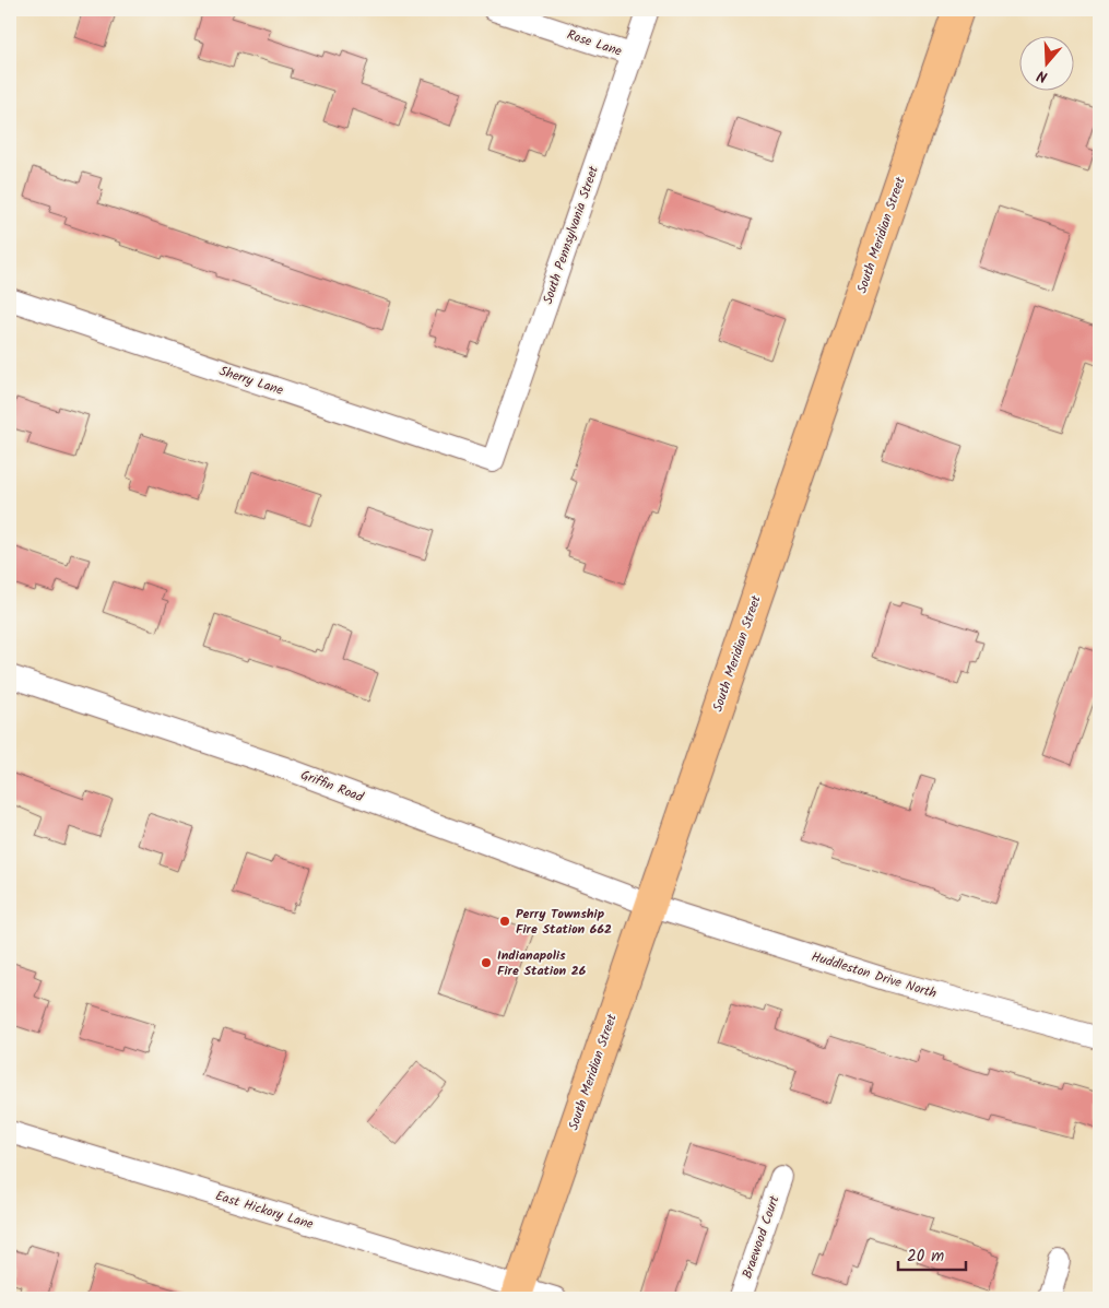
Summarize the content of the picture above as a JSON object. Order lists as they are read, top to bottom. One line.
{"streets":{"main road":["South Meridian Street"],"street":["Rose Lane","South Pennsylvania Street","Sherry Lane","Griffin Road","Huddleston Drive North","East Hickory Lane","Braewood Court"]},"crossings":[["Rose Lane","South Pennsylvania Street"],["South Pennsylvania Street","Sherry Lane"],["South Meridian Street","Griffin Road"],["South Meridian Street","Huddleston Drive North"],["South Meridian Street","East Hickory Lane"],["Griffin Road","Huddleston Drive North"]],"places":["Perry Township Fire Station 662","Indianapolis Fire Station 26"],"scale_bar":"20 m","north":"bottom"}
